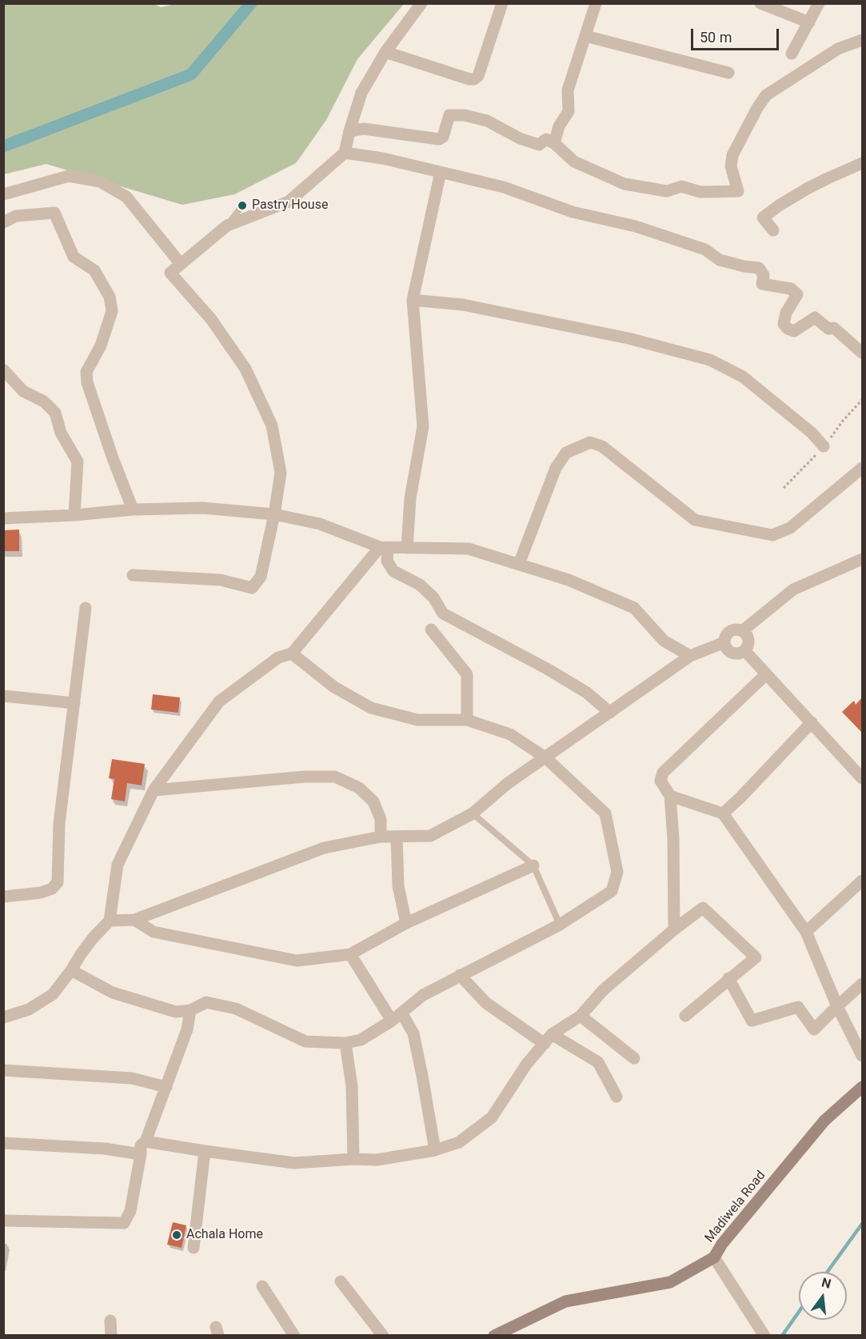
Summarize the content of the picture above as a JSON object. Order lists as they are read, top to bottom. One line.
{"streets":{"main road":["Madiwela Road"]},"places":["Pastry House","Achala Home"],"scale_bar":"50 m","north":"top"}
